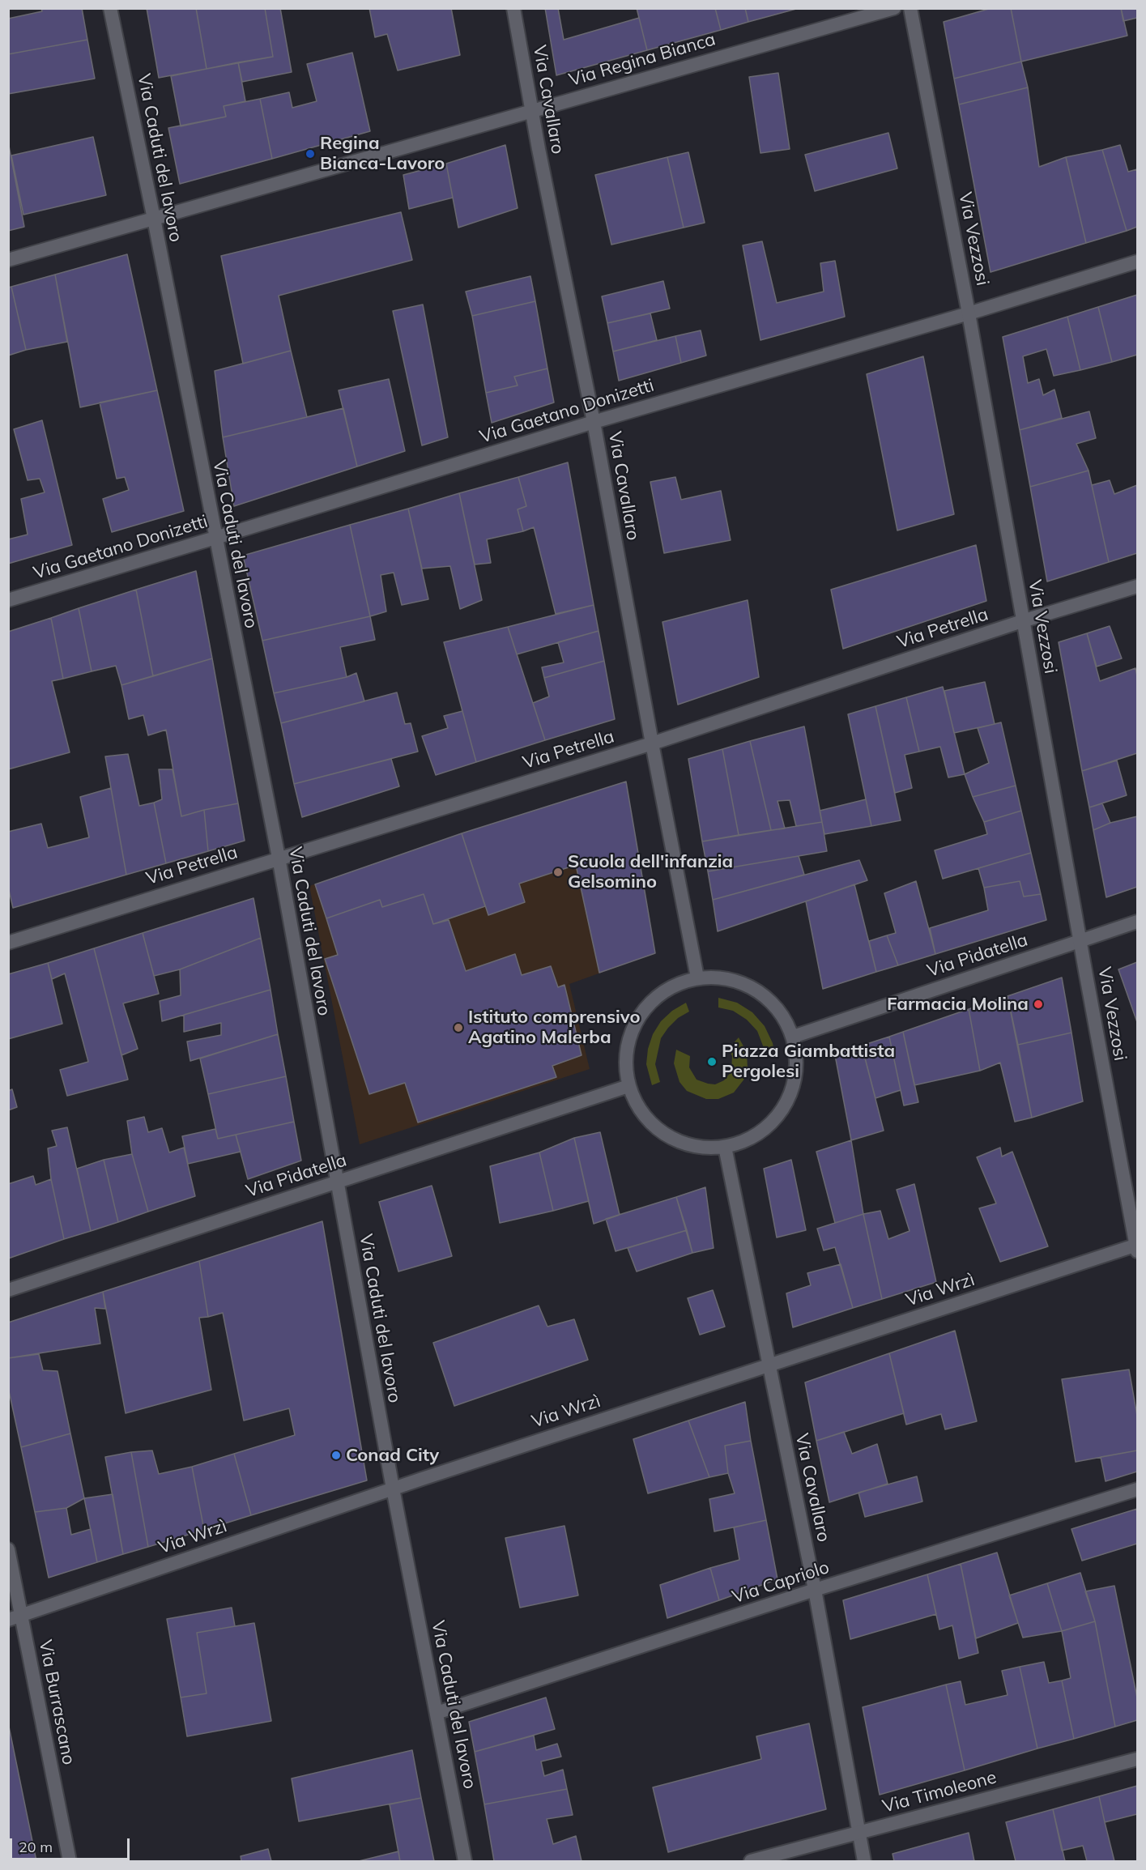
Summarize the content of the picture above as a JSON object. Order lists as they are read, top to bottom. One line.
{"streets":{"street":["Via Regina Bianca","Via Cavallaro","Via Caduti del lavoro","Via Vezzosi","Via Gaetano Donizetti","Via Petrella","Via Pidatella","Via Wrzì","Via Capriolo","Via Burrascano","Via Timoleone"]},"crossings":[["Via Regina Bianca","Via Cavallaro"],["Via Regina Bianca","Via Caduti del lavoro"],["Via Cavallaro","Via Gaetano Donizetti"],["Via Cavallaro","Via Petrella"],["Via Cavallaro","Via Pidatella"],["Via Cavallaro","Via Wrzì"],["Via Cavallaro","Via Capriolo"],["Via Cavallaro","Via Timoleone"],["Via Caduti del lavoro","Via Gaetano Donizetti"],["Via Caduti del lavoro","Via Petrella"],["Via Caduti del lavoro","Via Pidatella"],["Via Caduti del lavoro","Via Wrzì"],["Via Caduti del lavoro","Via Capriolo"],["Via Vezzosi","Via Gaetano Donizetti"],["Via Vezzosi","Via Petrella"],["Via Vezzosi","Via Pidatella"],["Via Vezzosi","Via Wrzì"],["Via Wrzì","Via Burrascano"]],"places":["Regina Bianca-Lavoro","Scuola dell'infanzia Gelsomino","Farmacia Molina","Istituto comprensivo Agatino Malerba","Piazza Giambattista Pergolesi","Conad City"],"scale_bar":"20 m"}
